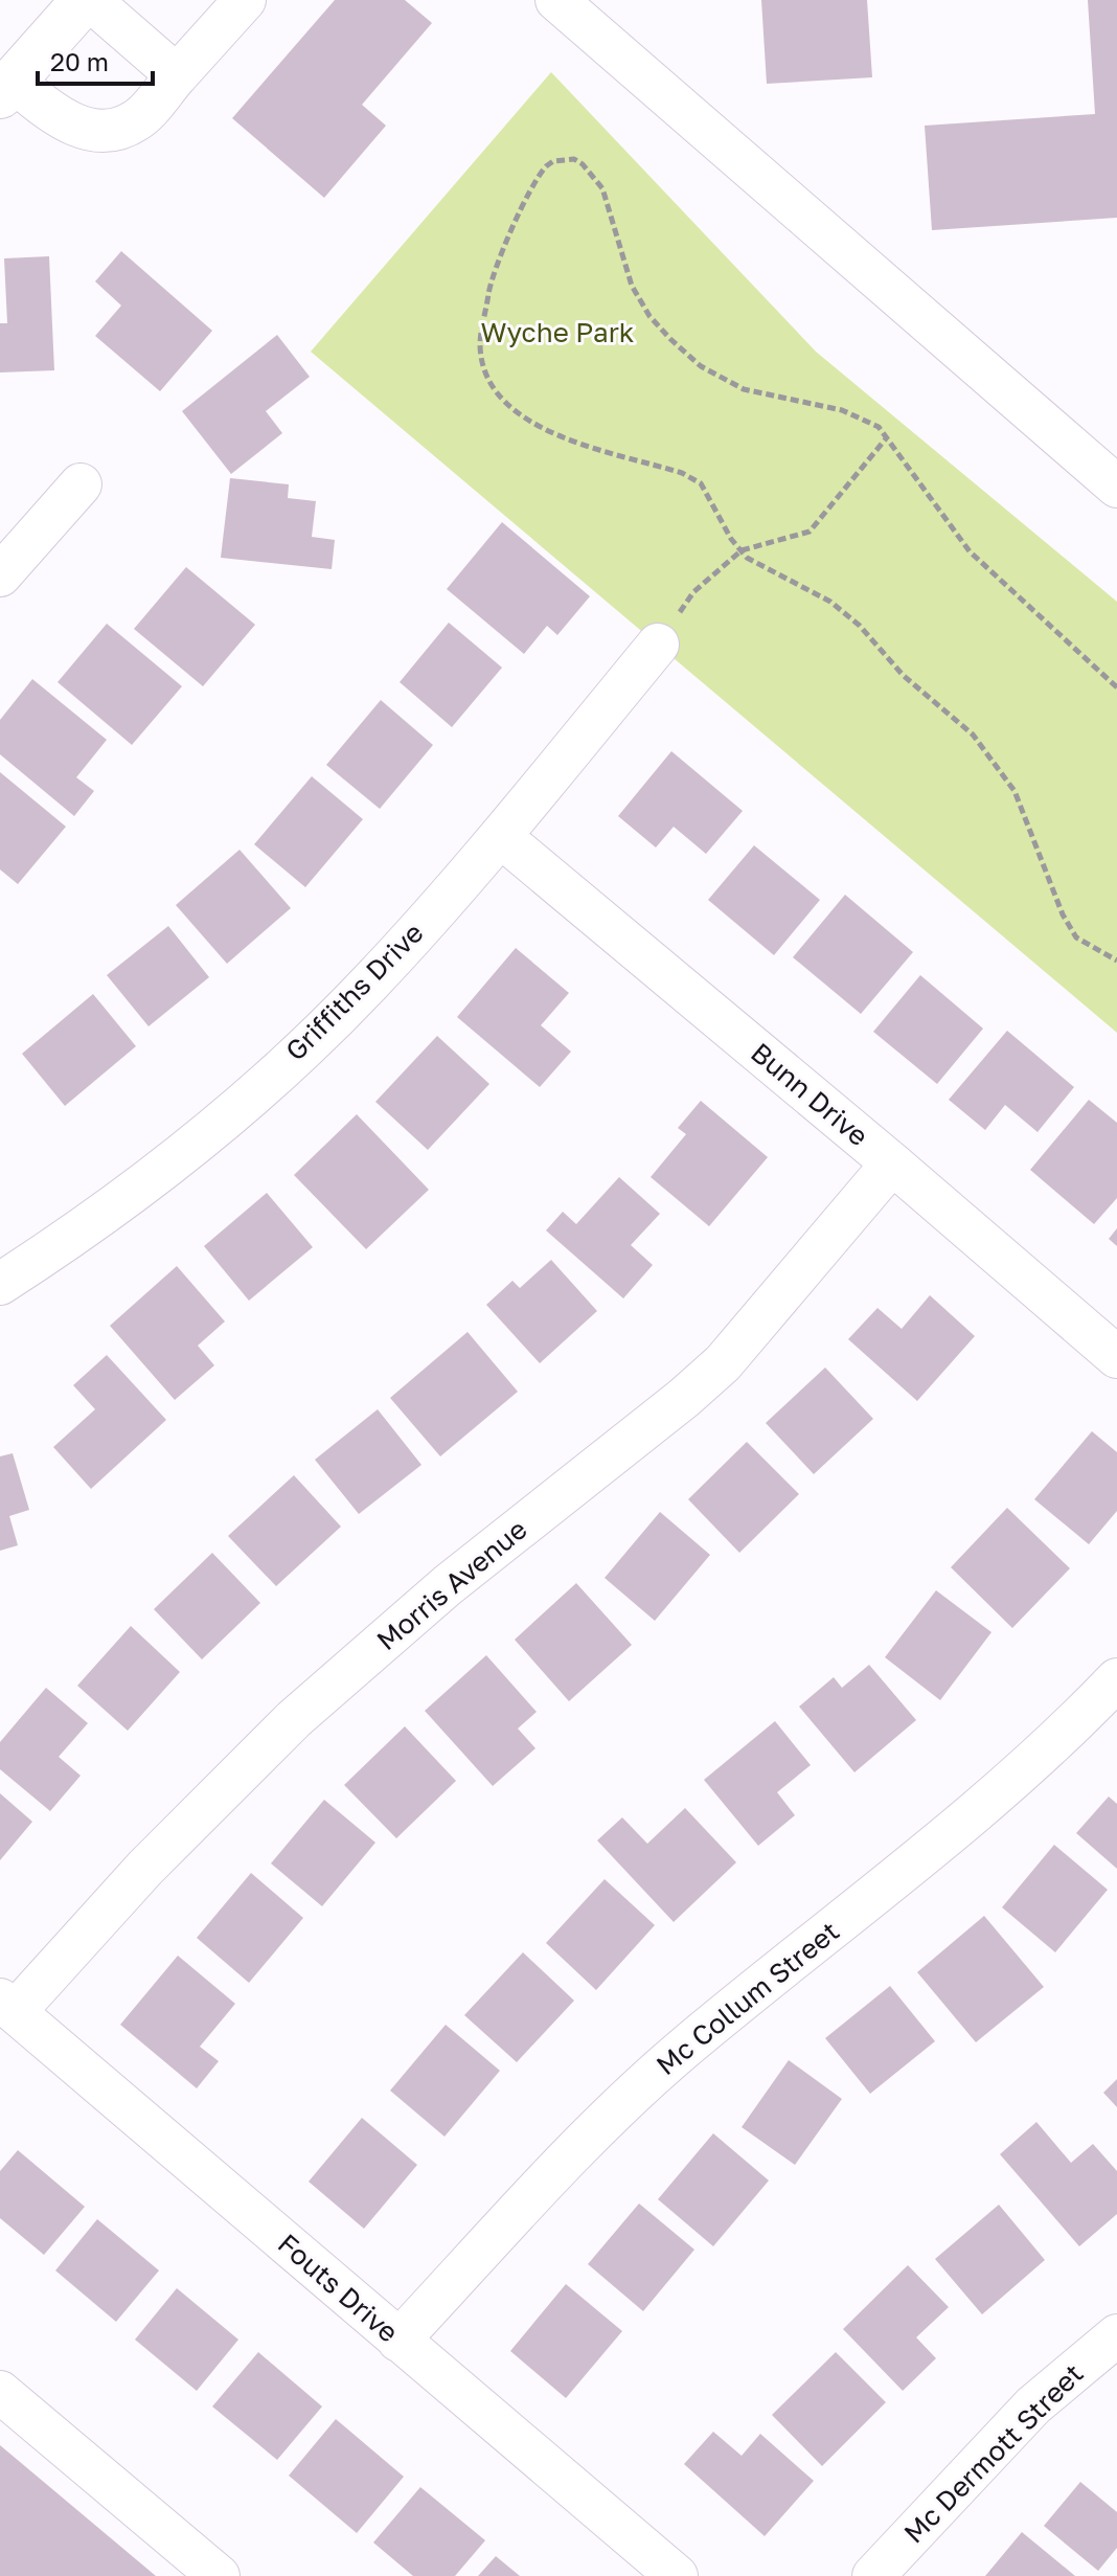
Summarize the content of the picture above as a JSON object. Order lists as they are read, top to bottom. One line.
{"streets":{"street":["Griffiths Drive","Bunn Drive","Morris Avenue","Mc Collum Street","Fouts Drive","Mc Dermott Street"]},"crossings":[["Griffiths Drive","Bunn Drive"],["Bunn Drive","Morris Avenue"],["Morris Avenue","Fouts Drive"],["Mc Collum Street","Fouts Drive"]],"parks":["Wyche Park"],"scale_bar":"20 m"}
